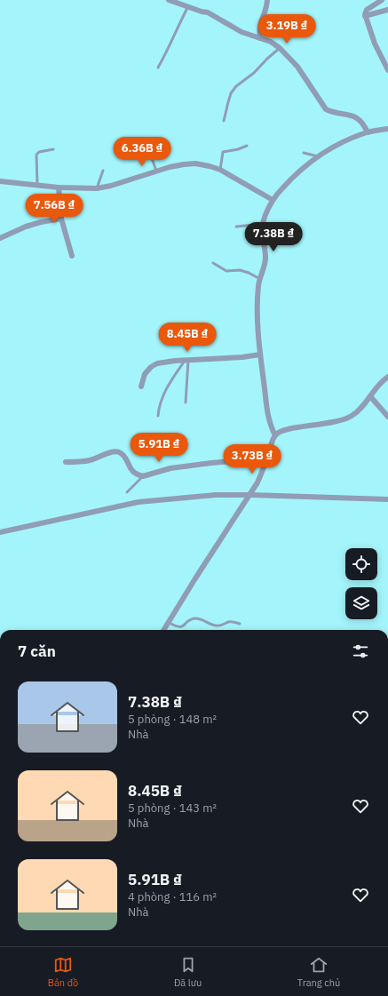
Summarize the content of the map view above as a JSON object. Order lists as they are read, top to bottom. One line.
{"page":{"price":["3.19B ₫","6.36B ₫","7.56B ₫","7.38B ₫","8.45B ₫","5.91B ₫","3.73B ₫"],"heading":"7 căn","list":[{"name":"7.38B ₫","note":"5 phòng · 148 m² · Nhà"},{"name":"8.45B ₫","note":"5 phòng · 143 m² · Nhà"},{"name":"5.91B ₫","note":"4 phòng · 116 m² · Nhà"}],"tabs":["Bản đồ","Đã lưu","Trang chủ"]}}
